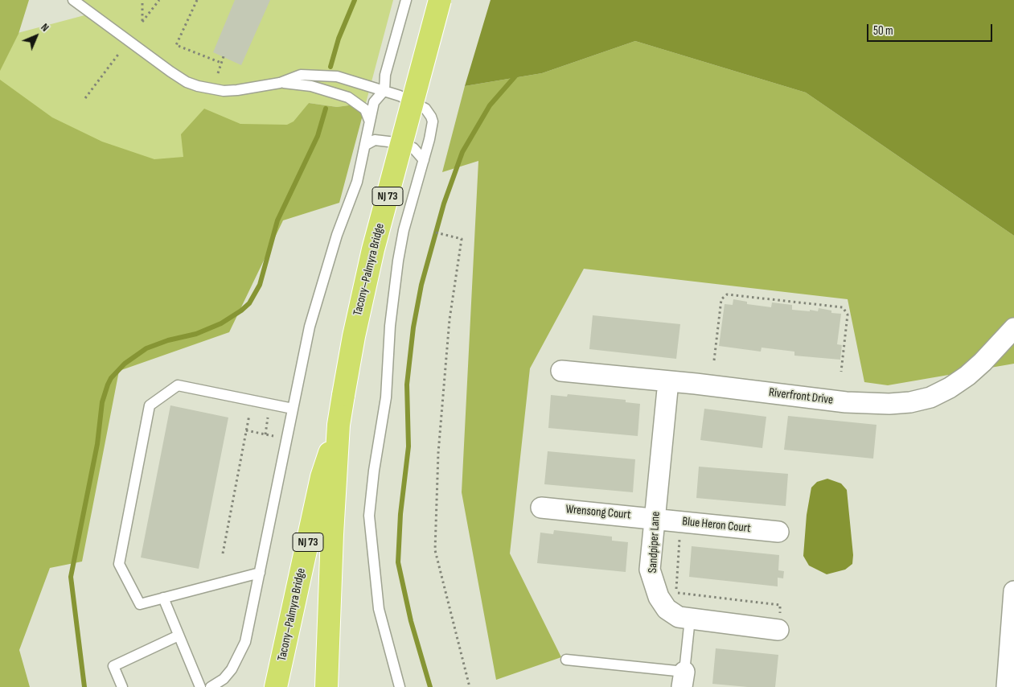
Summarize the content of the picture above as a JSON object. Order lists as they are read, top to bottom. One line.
{"streets":{"highway":["NJ 73","Tacony–Palmyra Bridge"],"street":["Riverfront Drive","Wrensong Court","Blue Heron Court","Sandpiper Lane"]},"crossings":[["Riverfront Drive","Sandpiper Lane"],["Wrensong Court","Blue Heron Court"],["Wrensong Court","Sandpiper Lane"],["Blue Heron Court","Sandpiper Lane"]],"scale_bar":"50 m","north":"top right"}
